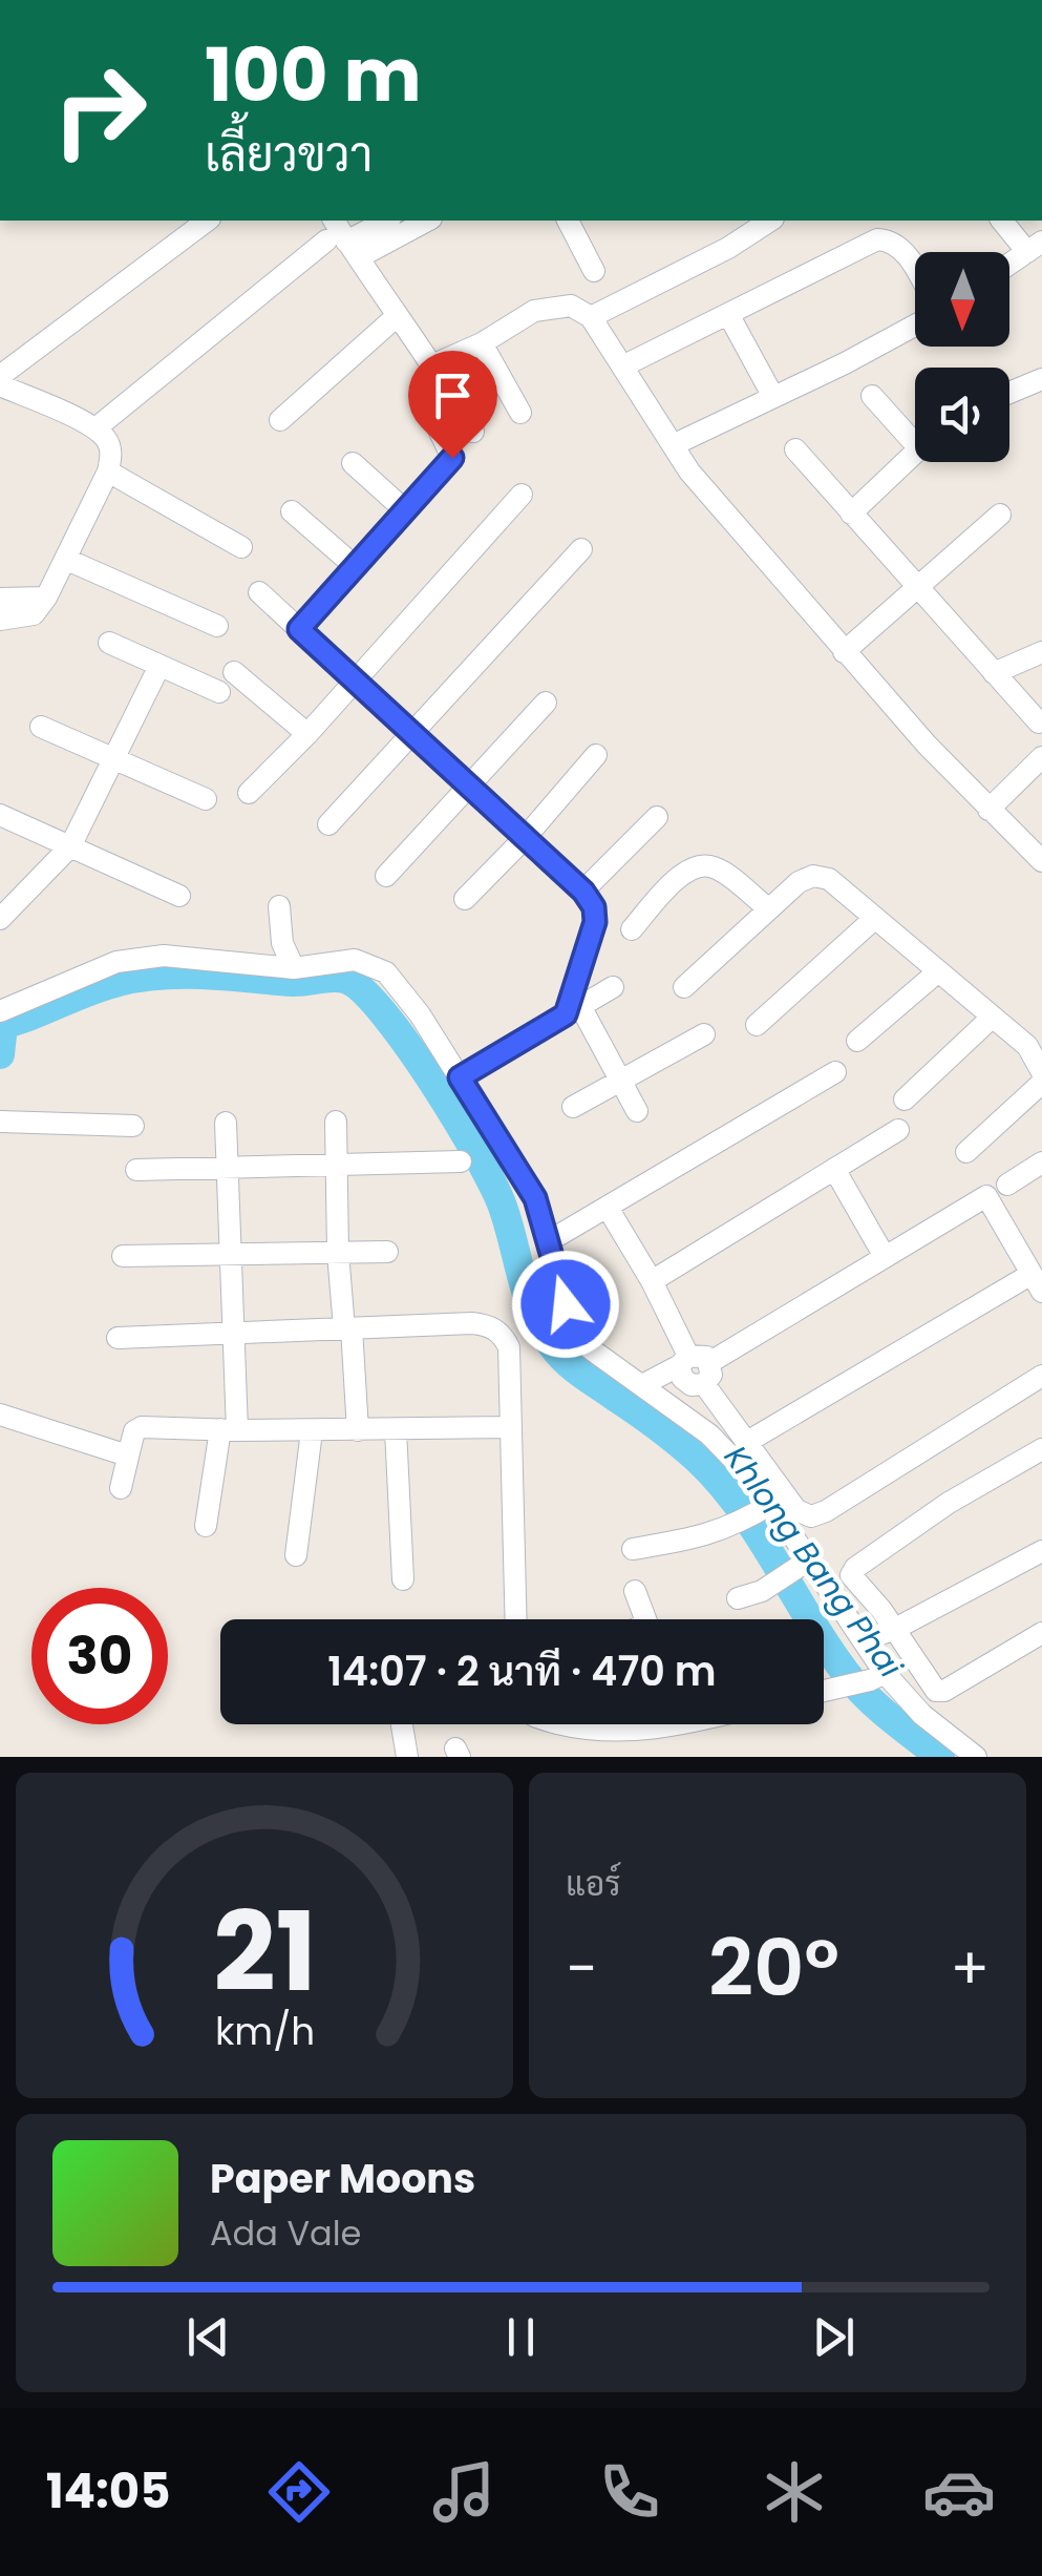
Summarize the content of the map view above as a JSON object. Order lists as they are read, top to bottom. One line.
{"water":["Khlong Bang Phai"],"north":"bottom","page":{"turn":["100 m","เลี้ยวขวา"],"limit":"30","trip":"14:07 · 2 นาที · 470 m","tile":"แอร์","heat":["−","20°","+"],"song":["Paper Moons","Ada Vale"],"tabs":"14:05","gauge":["21","km/h"]}}
